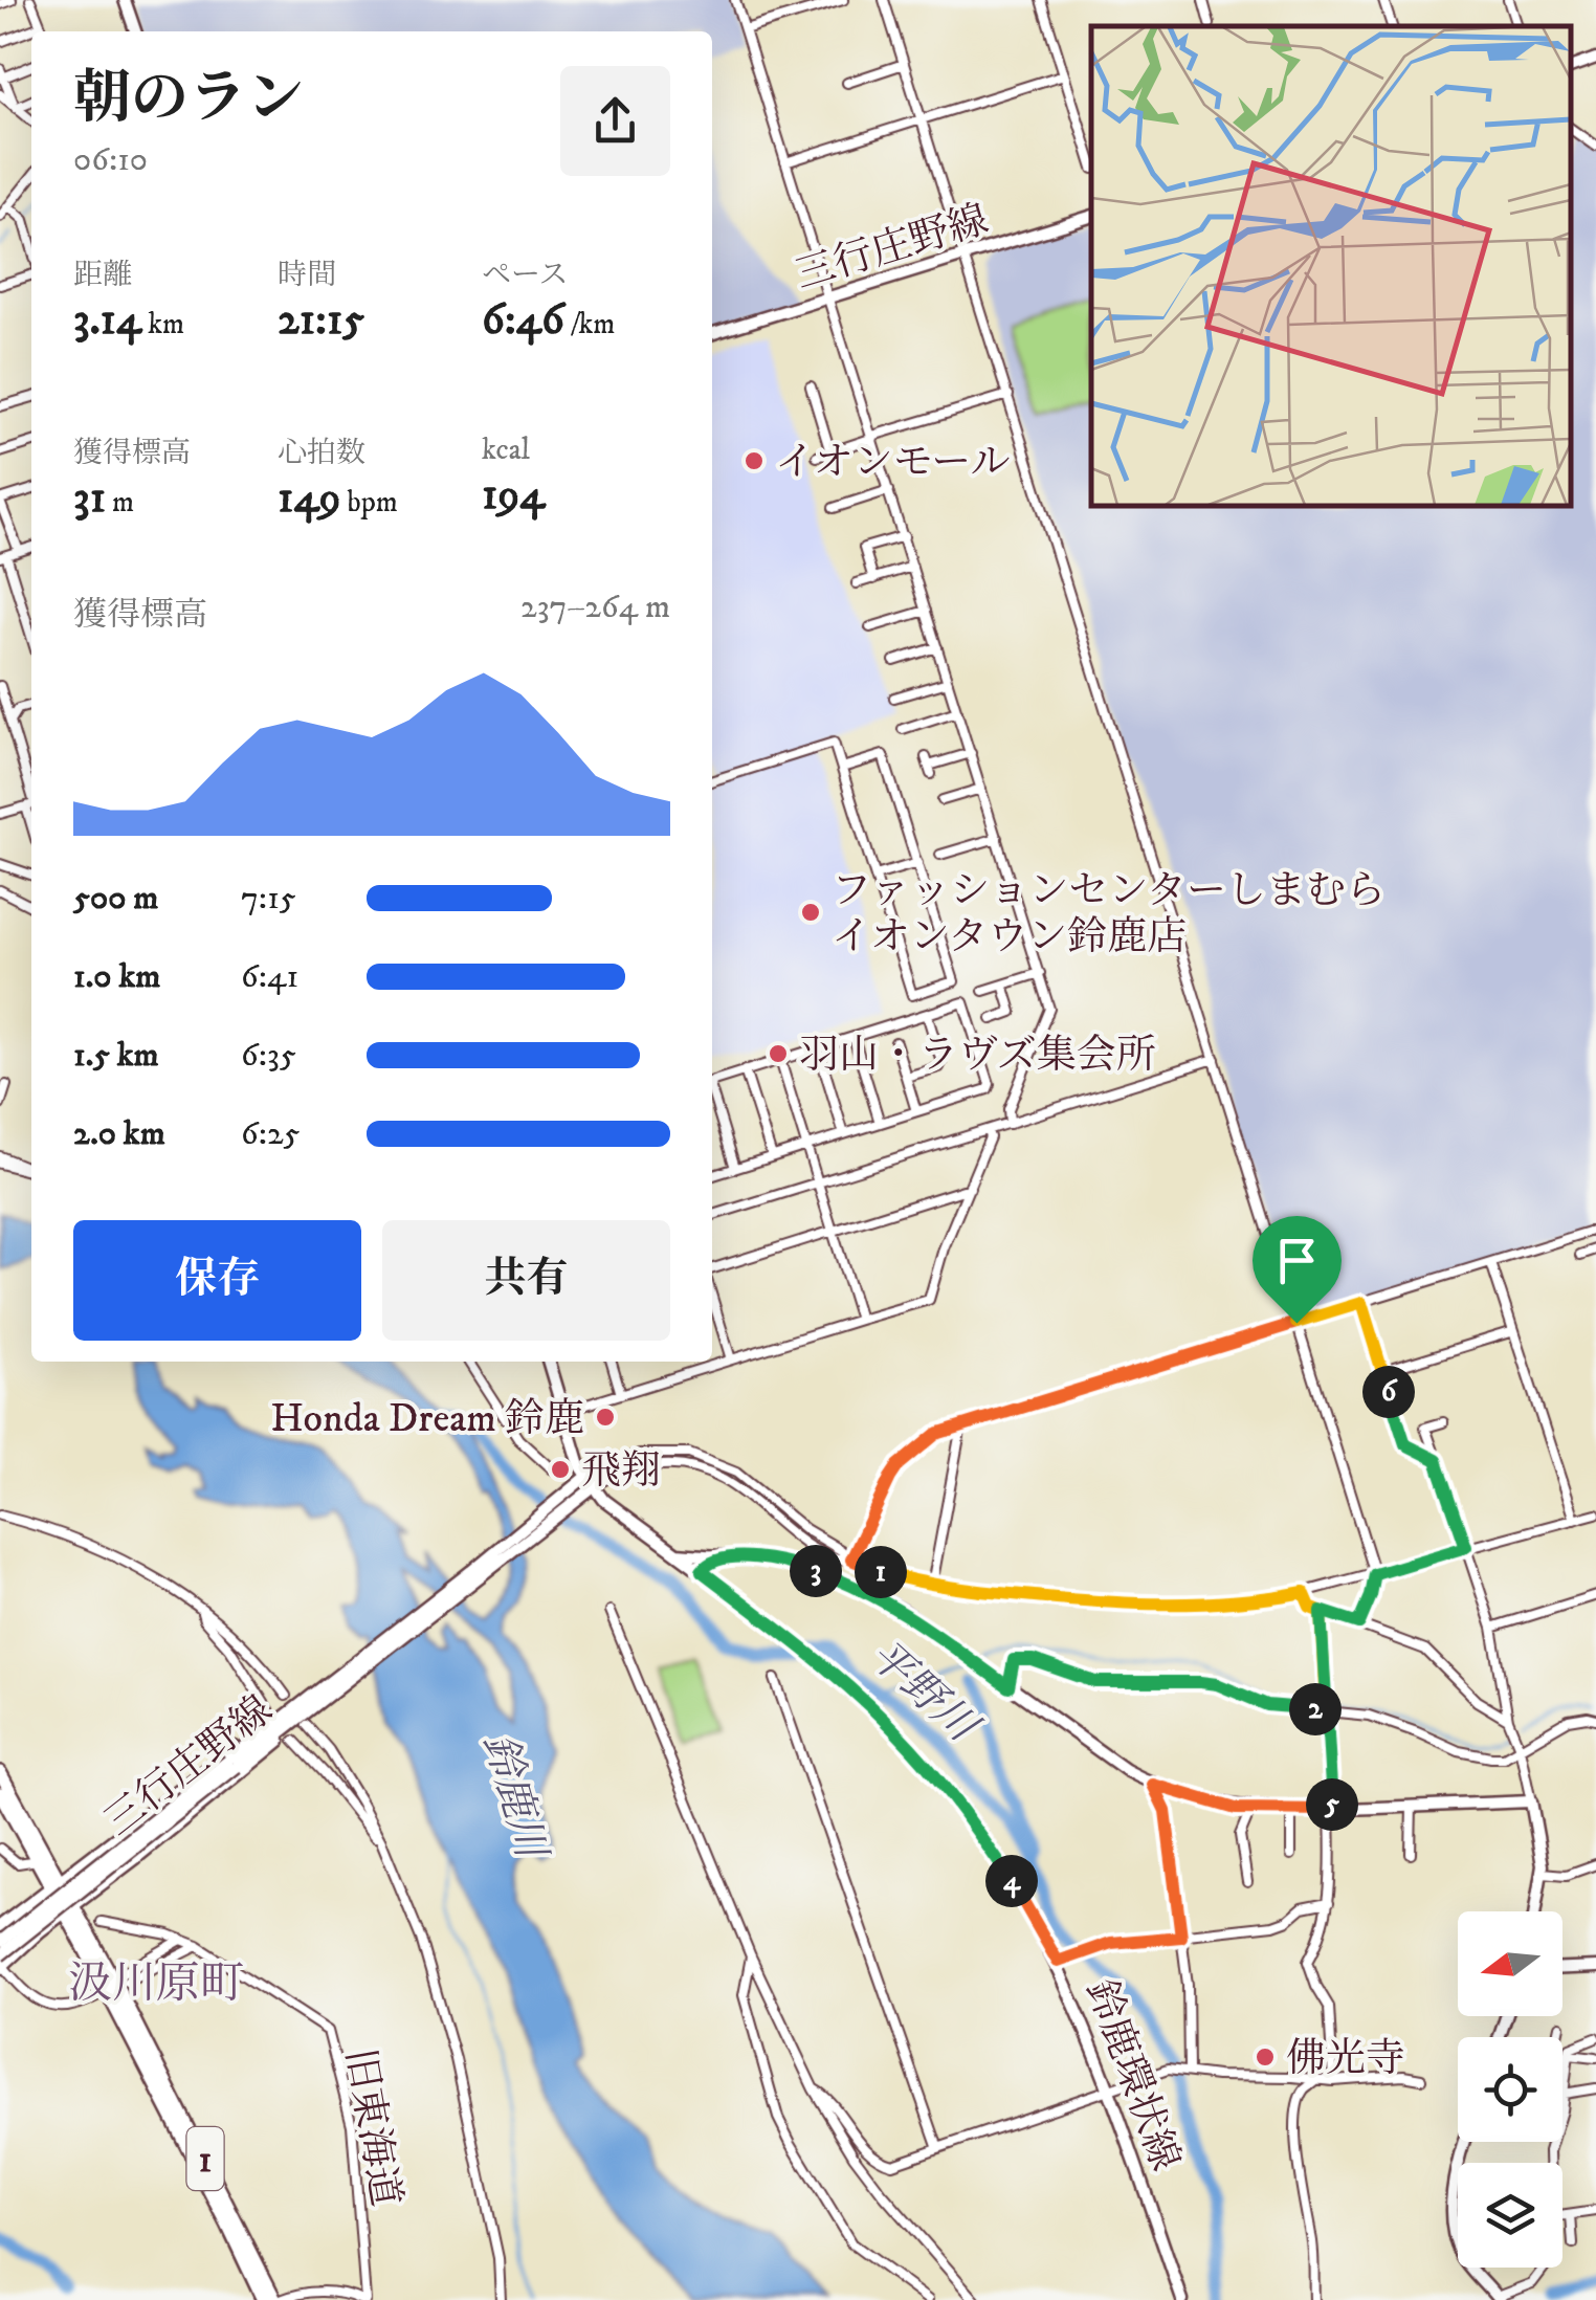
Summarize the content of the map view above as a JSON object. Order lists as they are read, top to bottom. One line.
{"streets":{"highway":["1"],"main road":["三行庄野線","鈴鹿環状線"],"street":["旧東海道"]},"crossings":[["三行庄野線","鈴鹿環状線"],["三行庄野線","1"]],"districts":["汲川原町"],"water":["平野川","鈴鹿川"],"places":["イオンモール","ファッションセンターしまむら イオンタウン鈴鹿店","羽山・ラヴズ集会所","Honda Dream 鈴鹿","飛翔","佛光寺"],"north":"left","page":{"heading":["朝のラン","06:10"],"stats":[["距離","3.14 km"],["時間","21:15"],["ペース","6:46 /km"],["獲得標高","31 m"],["心拍数","149 bpm"],["kcal","194"]],"chart":["獲得標高","237–264 m"],"list":[{"name":"500 m","note":"7:15"},{"name":"1.0 km","note":"6:41"},{"name":"1.5 km","note":"6:35"},{"name":"2.0 km","note":"6:25"}],"buttons":["保存","共有"],"pins":["6","3","1","2","5","4"]}}
